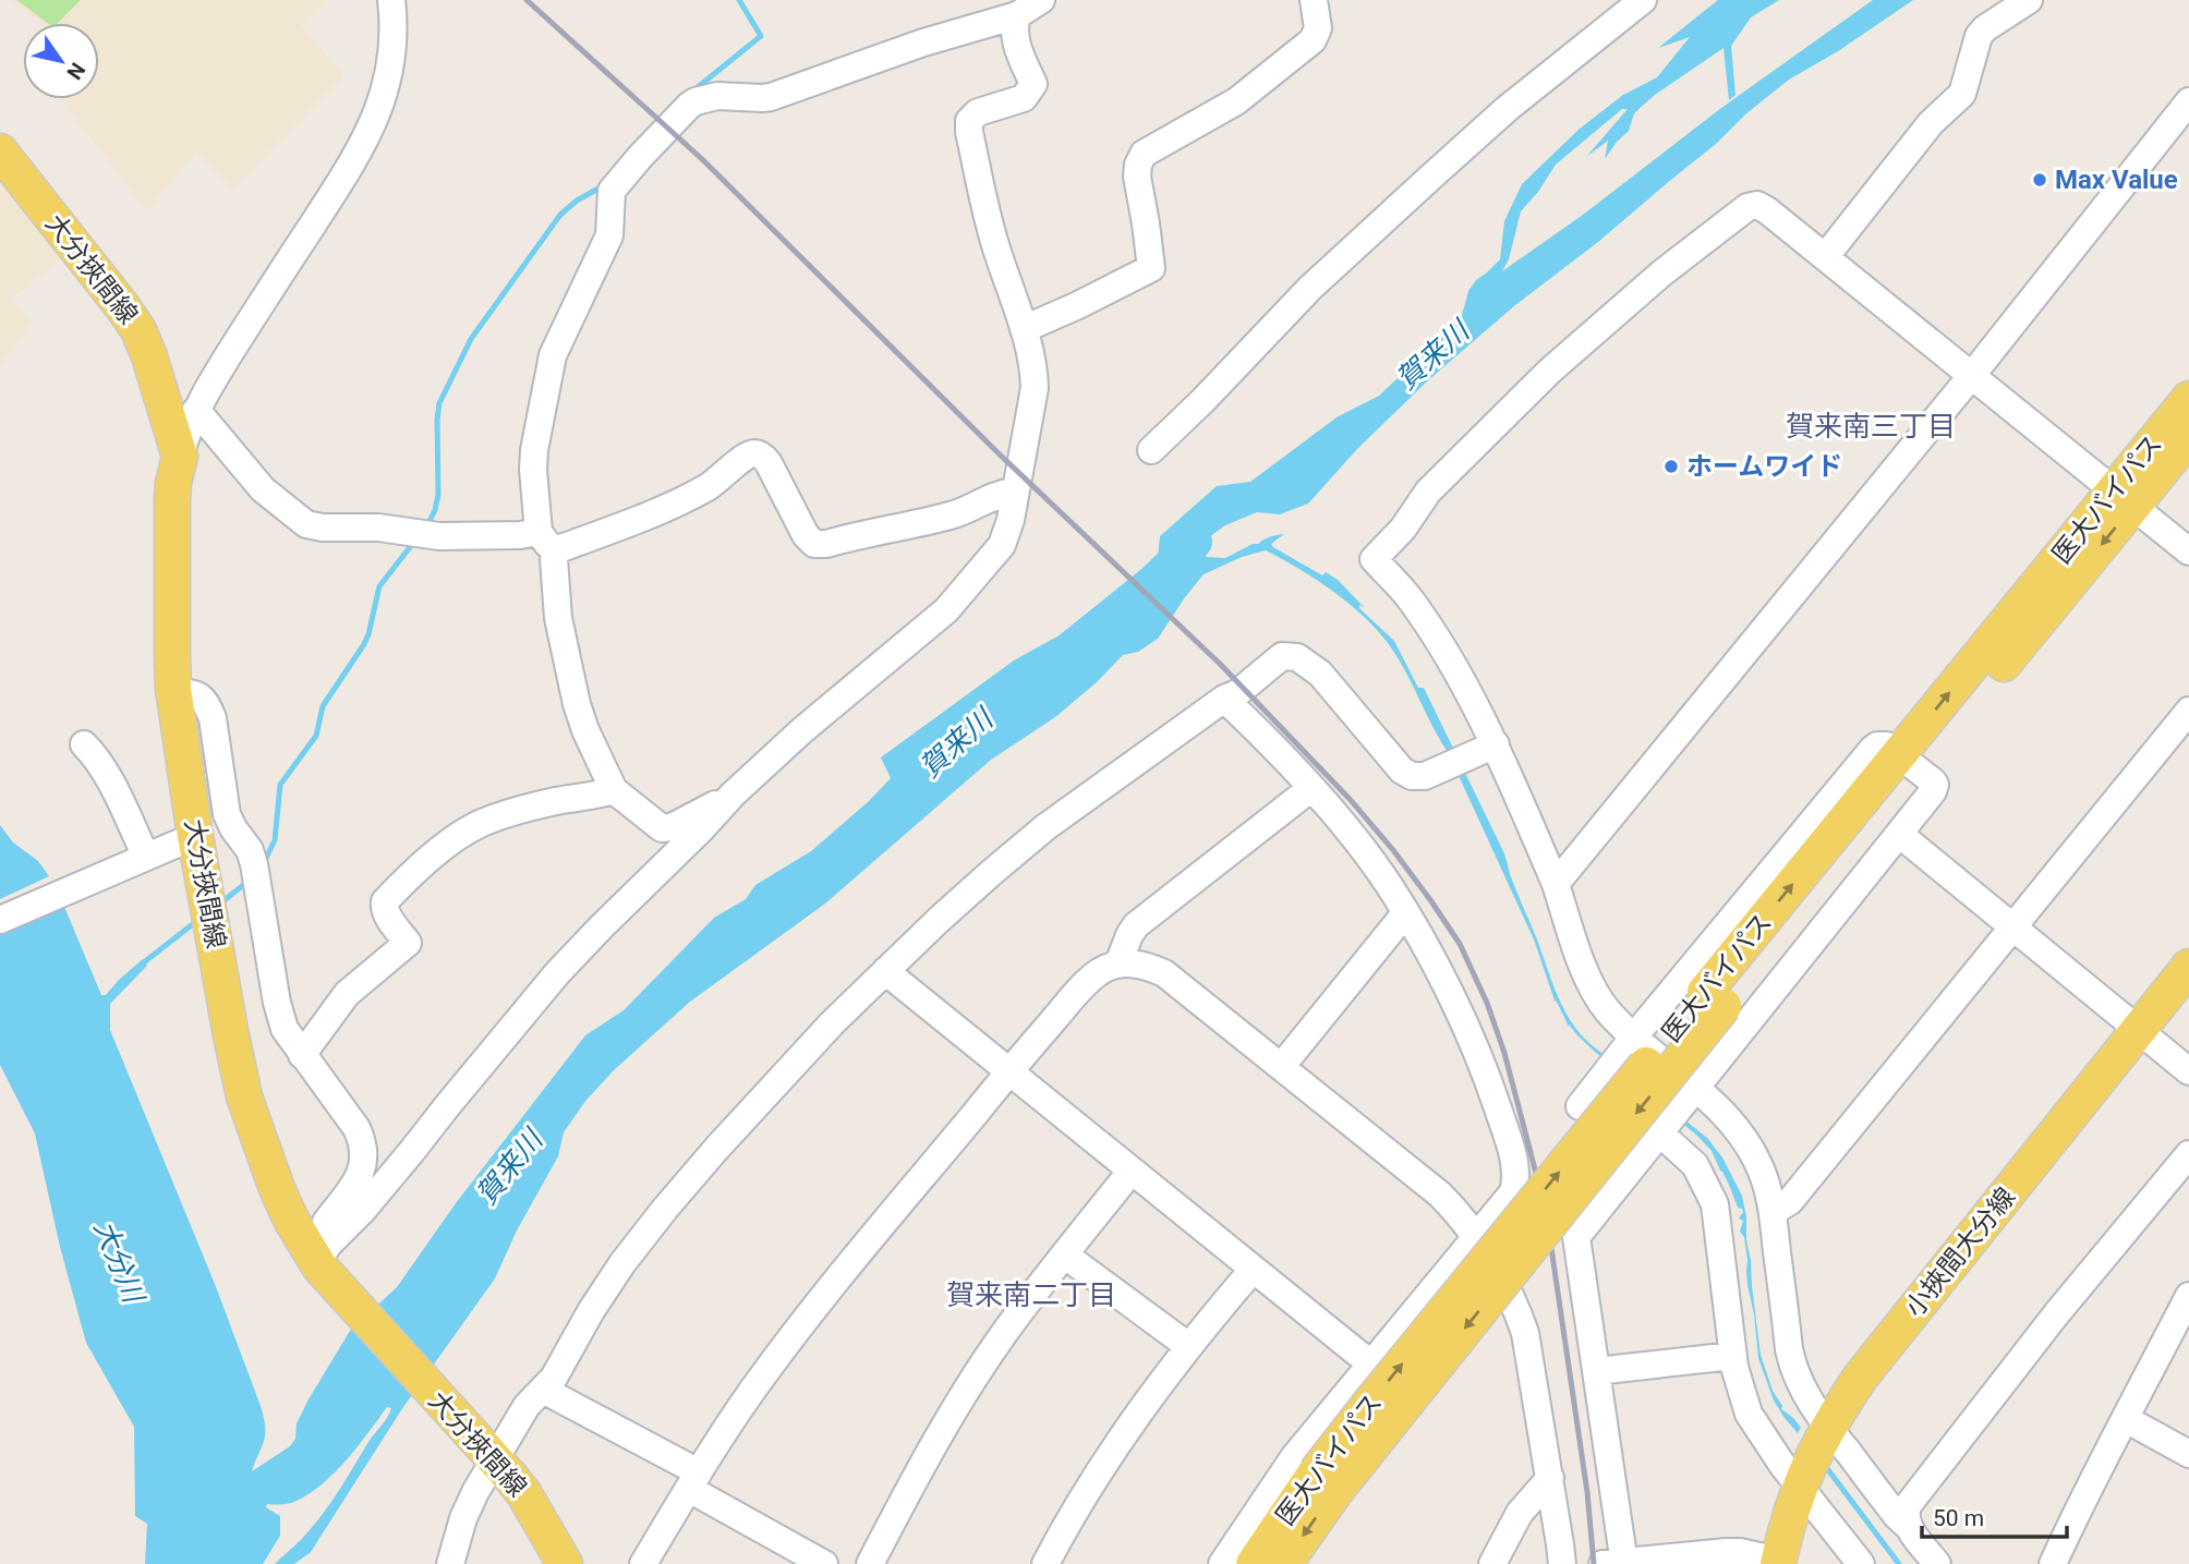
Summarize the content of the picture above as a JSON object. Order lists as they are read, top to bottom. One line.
{"streets":{"main road":["大分挾間線","医大バイパス","小挾間大分線"]},"districts":["賀来南三丁目","賀来南二丁目"],"water":["賀来川","大分川"],"places":["Max Value","ホームワイド"],"scale_bar":"50 m","north":"bottom right"}
